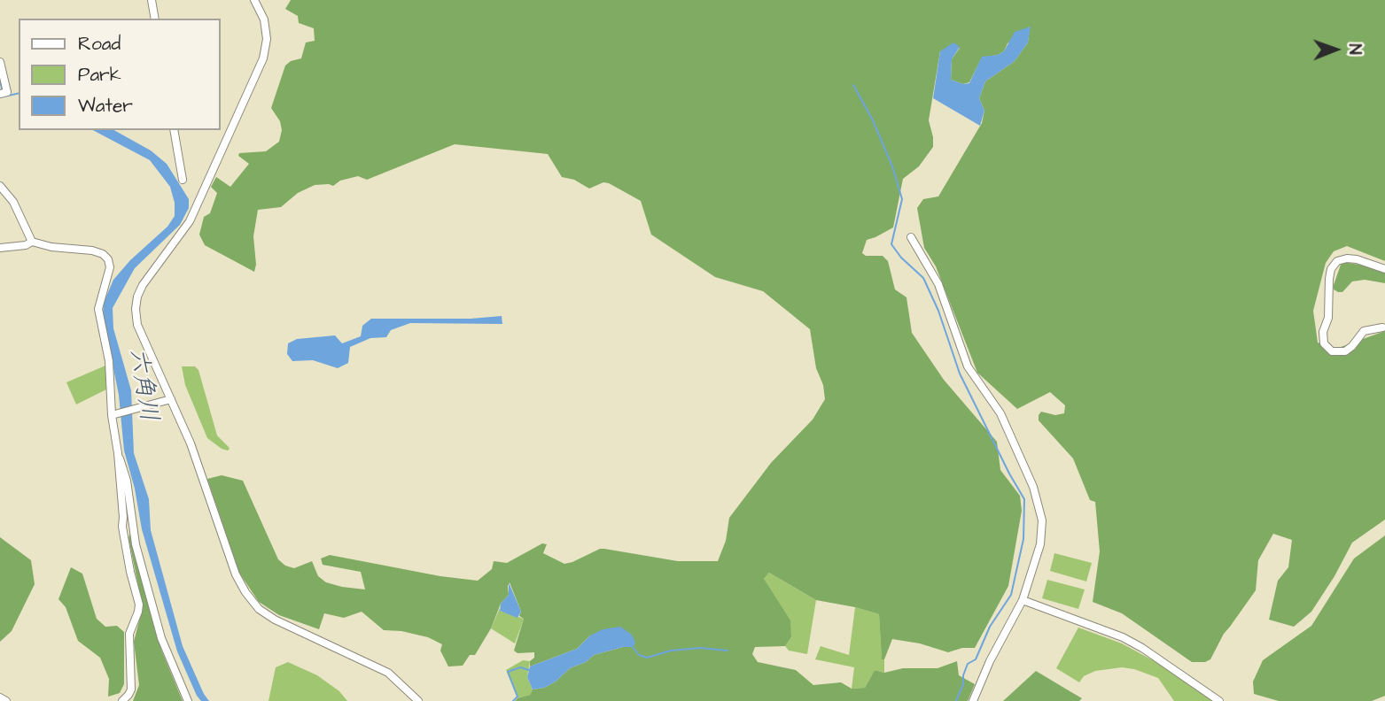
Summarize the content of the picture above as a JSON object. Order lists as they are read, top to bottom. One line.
{"water":["六角川"],"legend":["Road","Park","Water"],"north":"right"}
